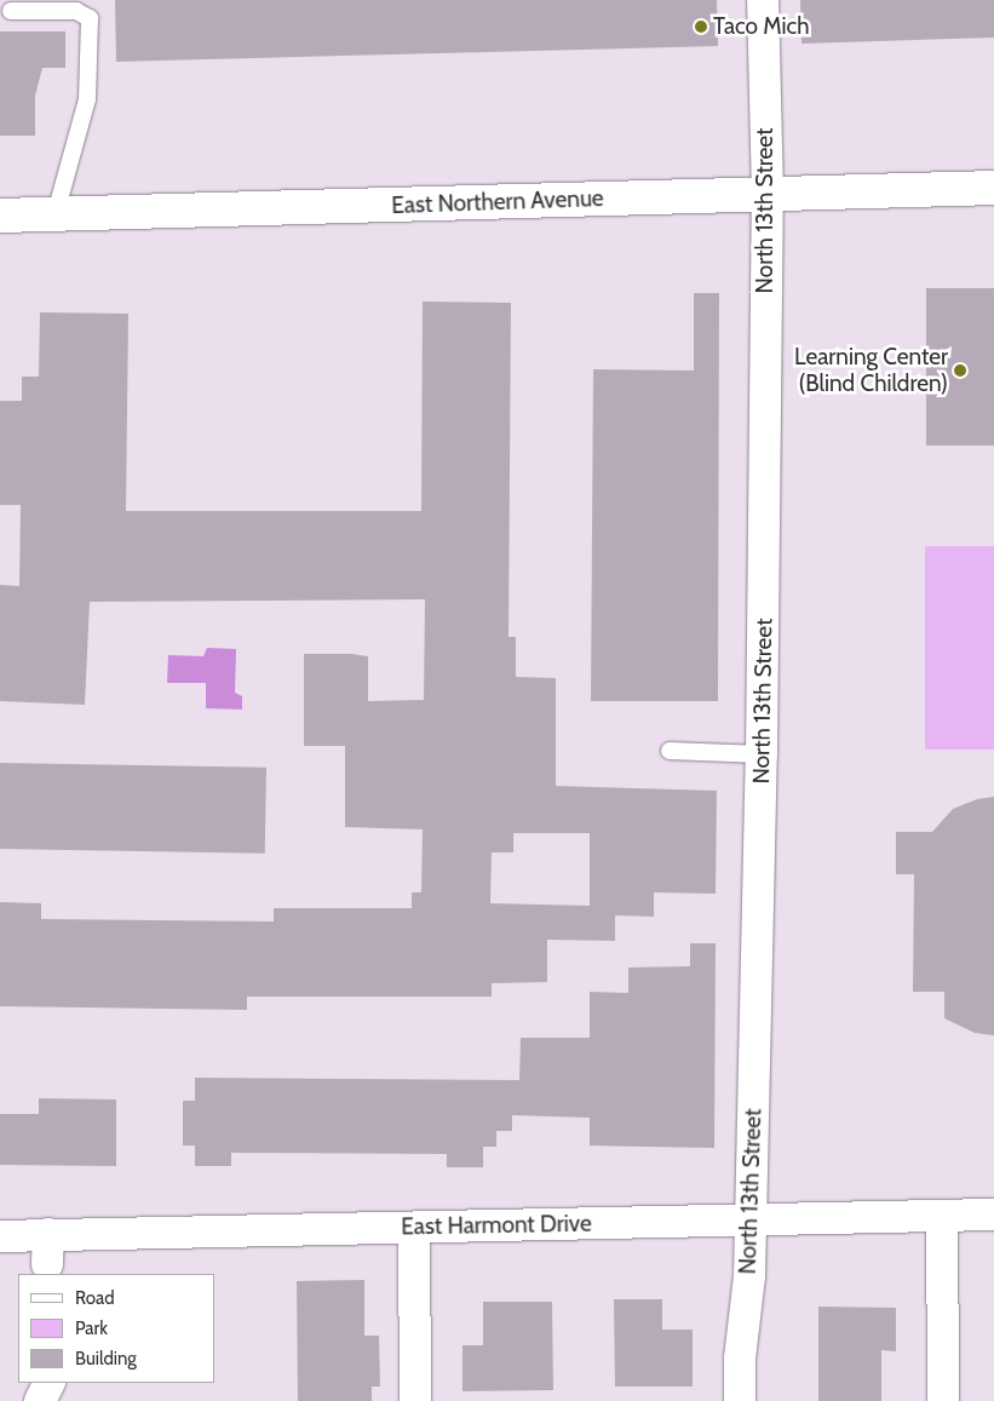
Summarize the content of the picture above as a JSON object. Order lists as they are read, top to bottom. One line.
{"streets":{"main road":["East Northern Avenue"],"street":["North 13th Street","East Harmont Drive"]},"crossings":[["East Northern Avenue","North 13th Street"],["North 13th Street","East Harmont Drive"]],"places":["Taco Mich","Learning Center (Blind Children)"],"legend":["Road","Park","Building"]}
